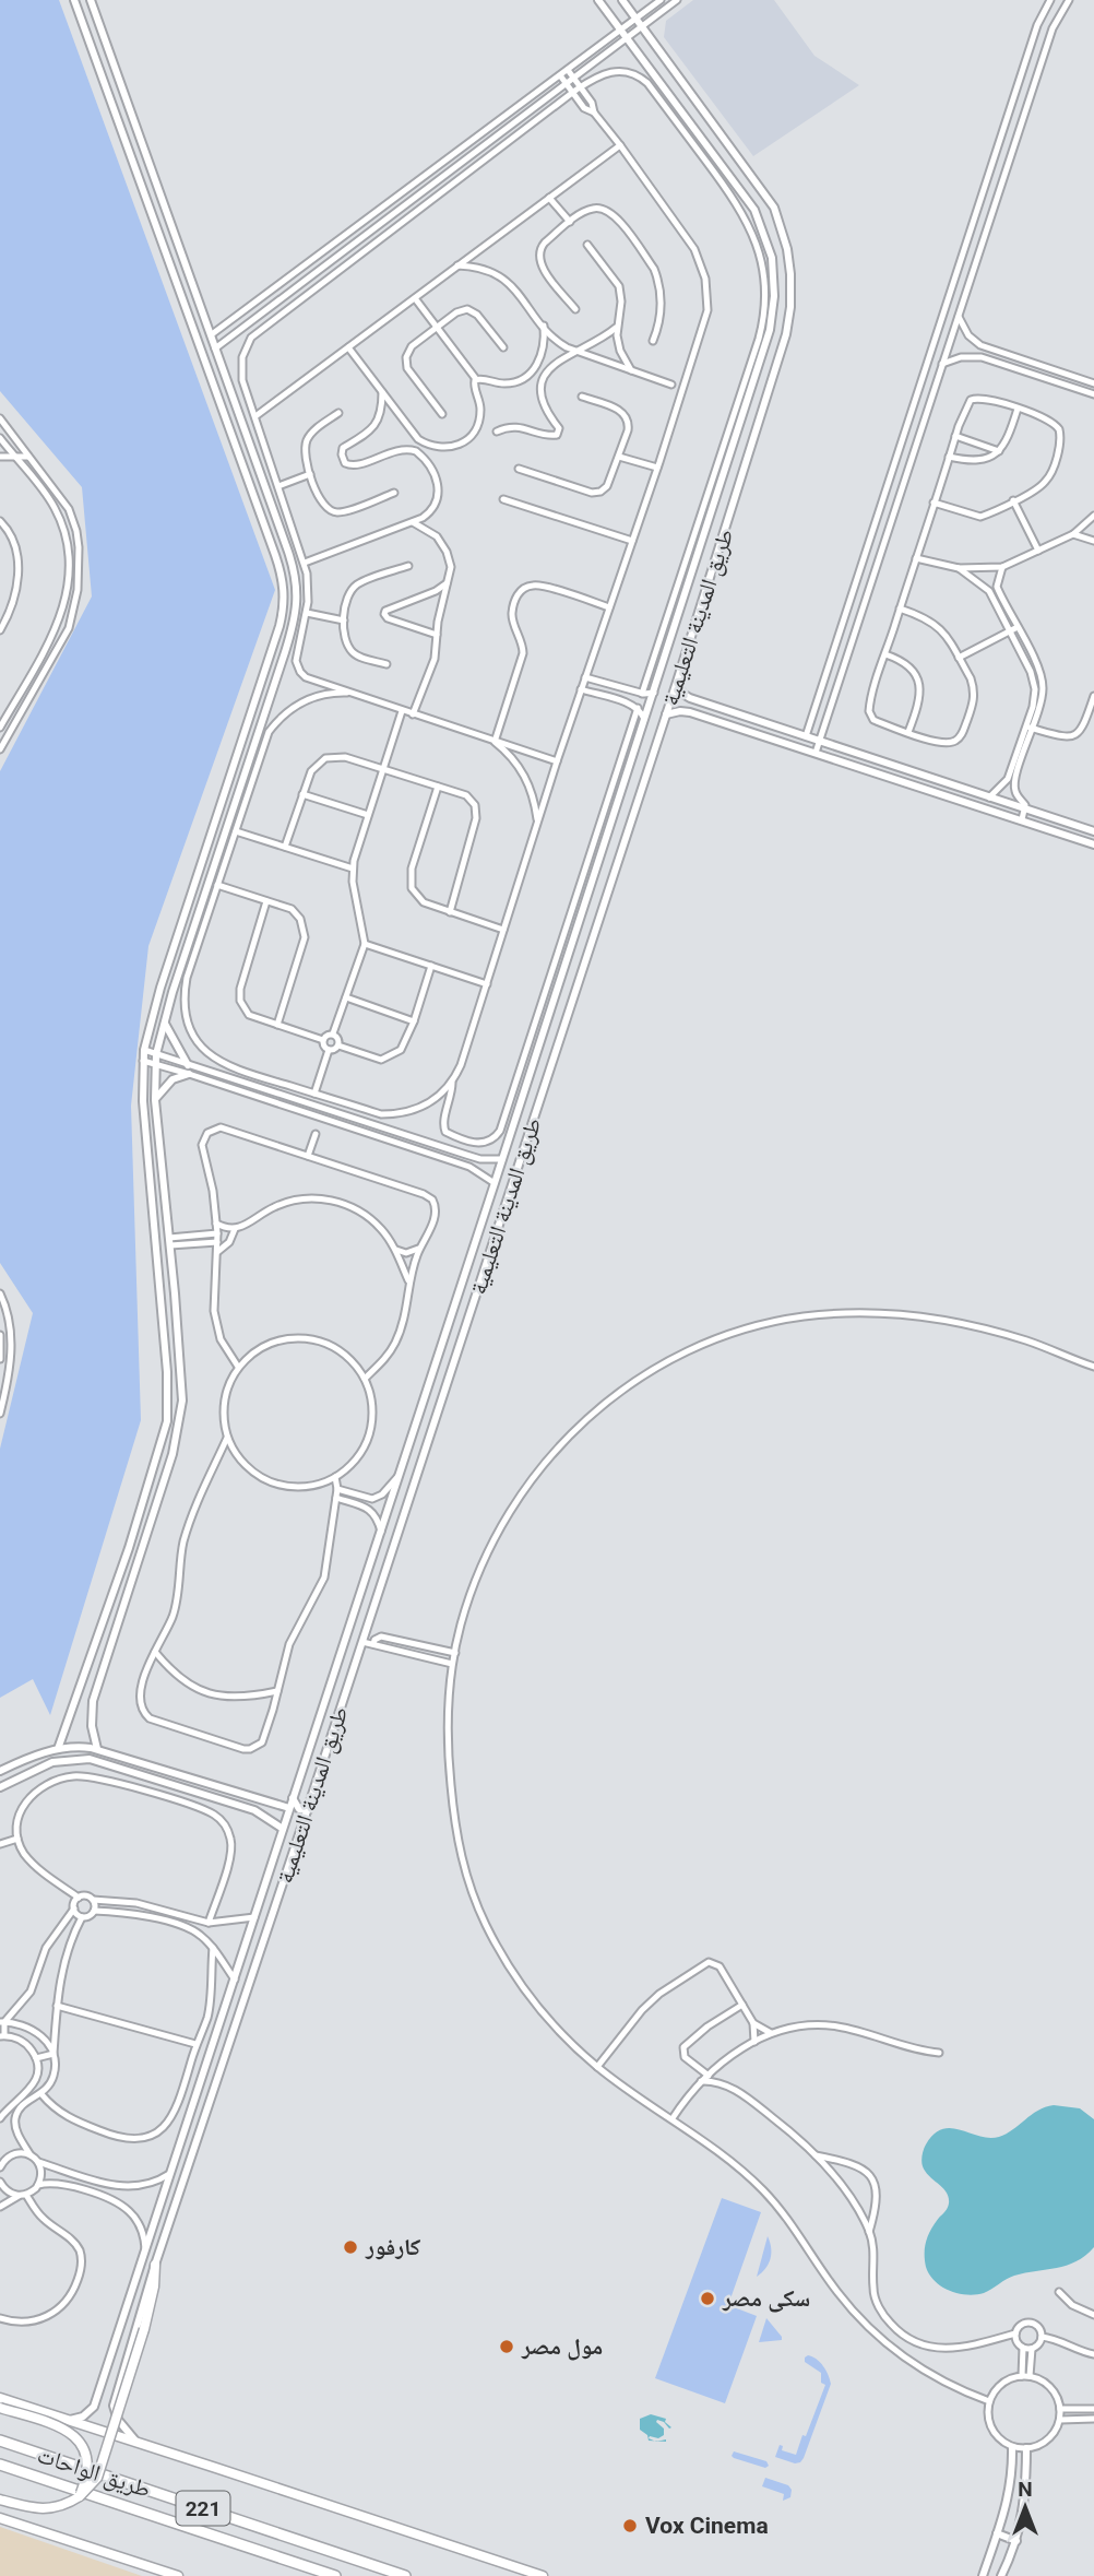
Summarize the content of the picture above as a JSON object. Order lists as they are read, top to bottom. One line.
{"streets":{"highway":["طريق الواحات","221"],"street":["طريق المدينة التعليمية"]},"places":["كارفور","سكى مصر","مول مصر","Vox Cinema"],"north":"top"}
